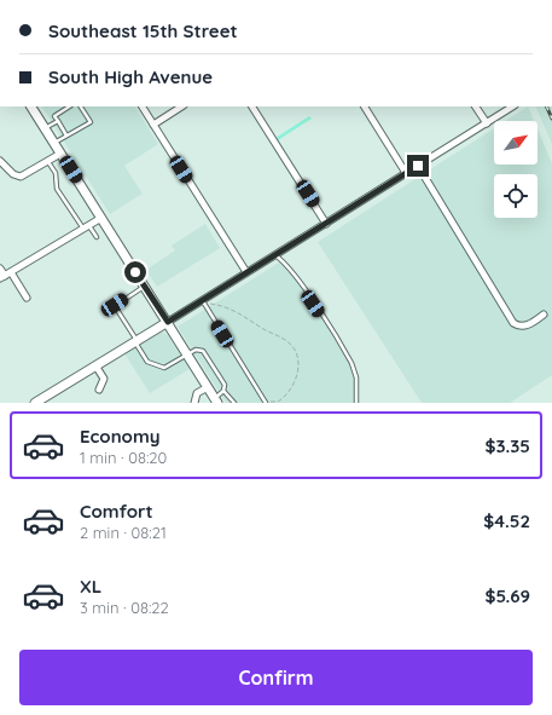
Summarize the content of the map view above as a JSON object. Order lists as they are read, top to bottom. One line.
{"north":"top right","page":{"banner":["Southeast 15th Street","South High Avenue"],"list":[{"name":"Economy","note":"1 min · 08:20","value":"$3.35"},{"name":"Comfort","note":"2 min · 08:21","value":"$4.52"},{"name":"XL","note":"3 min · 08:22","value":"$5.69"}],"buttons":"Confirm"}}
